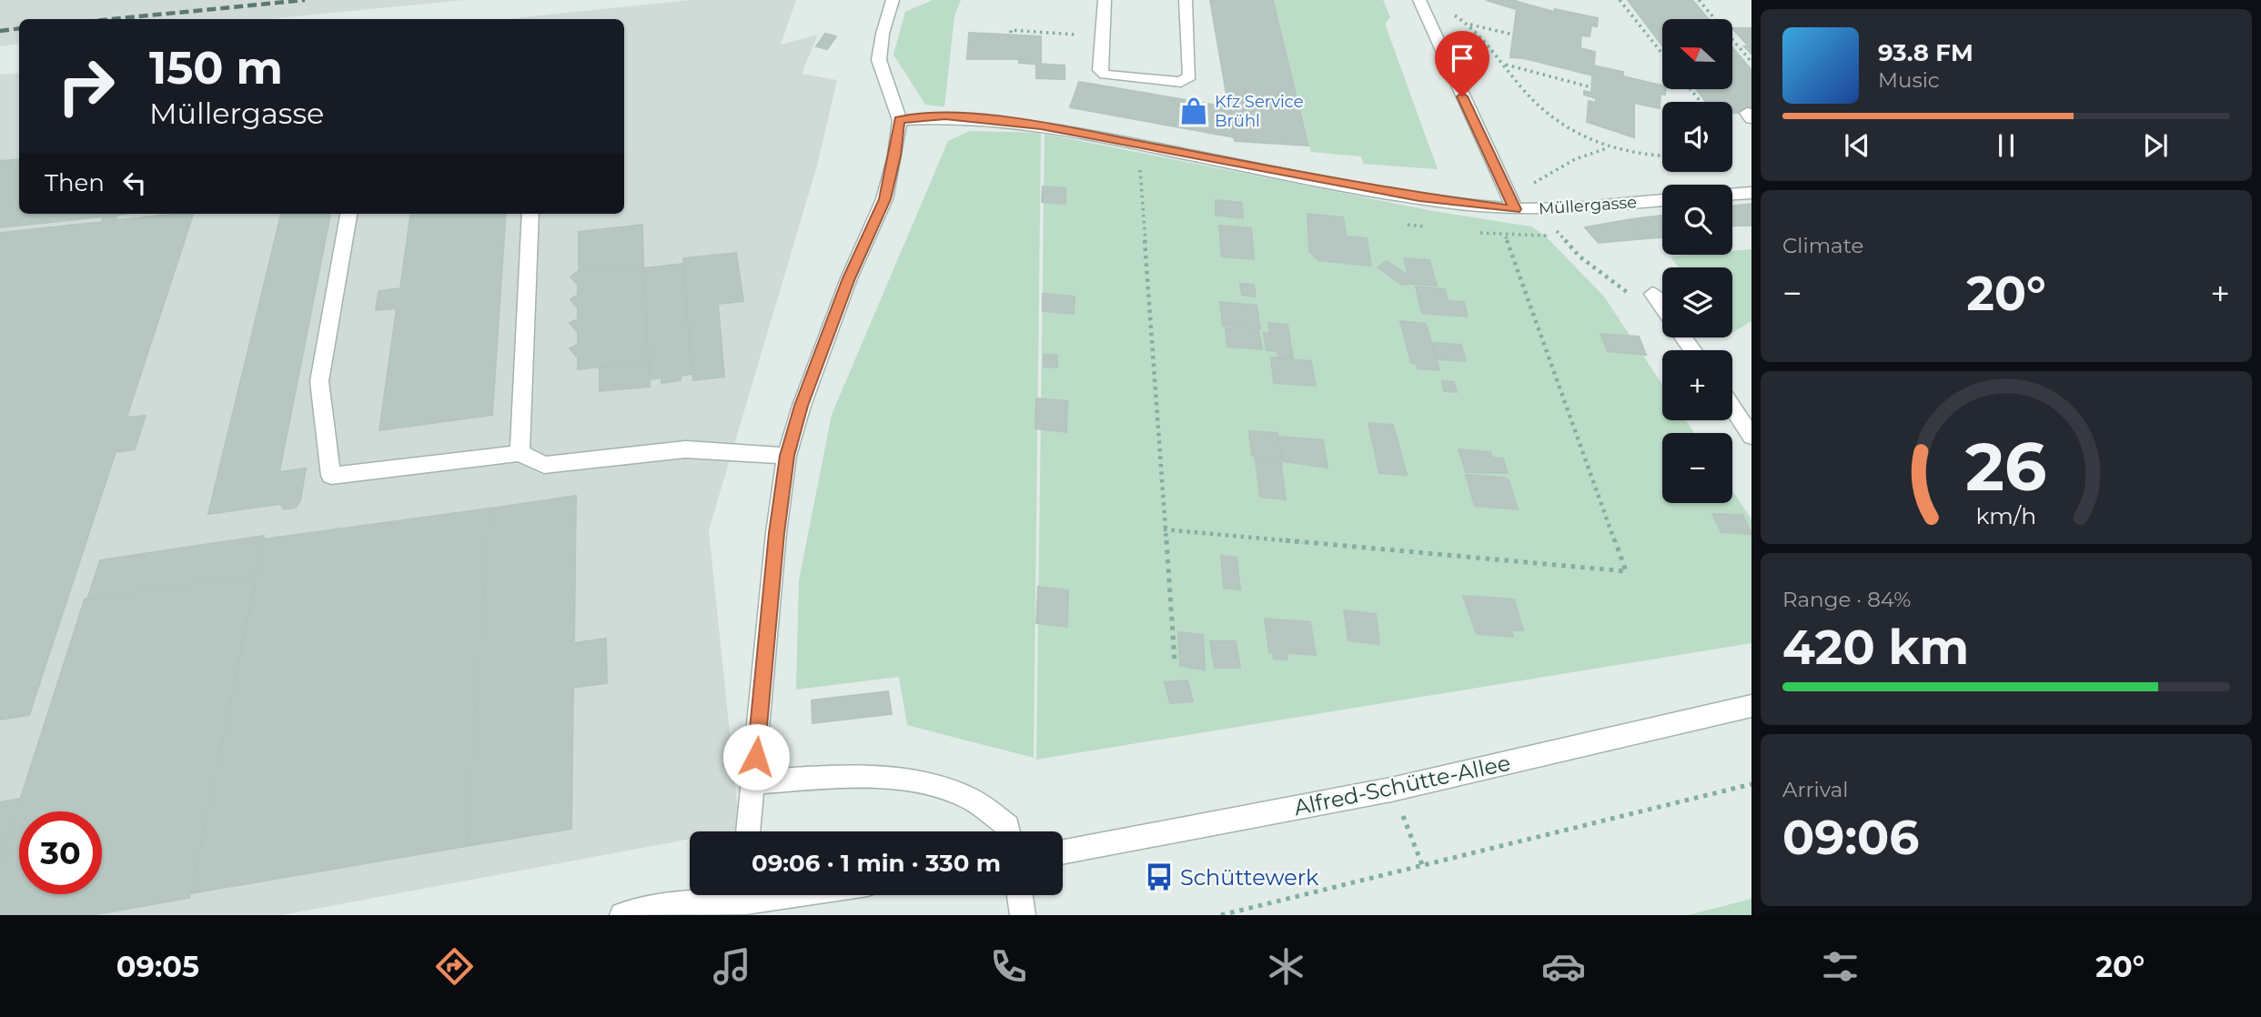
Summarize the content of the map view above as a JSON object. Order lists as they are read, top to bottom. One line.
{"streets":{"street":["Müllergasse","Alfred-Schütte-Allee"]},"places":{"shop":["Kfz Service Brühl"],"bus stop":["Schüttewerk"]},"north":"left","page":{"map_buttons":["+","−"],"turn":["150 m","Müllergasse"],"song":["93.8 FM","Music"],"then":"Then","tile":["Climate",["Range · 84%","420 km"],["Arrival","09:06"]],"heat":["−","20°","+"],"limit":"30","trip":"09:06 · 1 min · 330 m","tabs":["09:05","20°"],"gauge":["26","km/h"]}}
